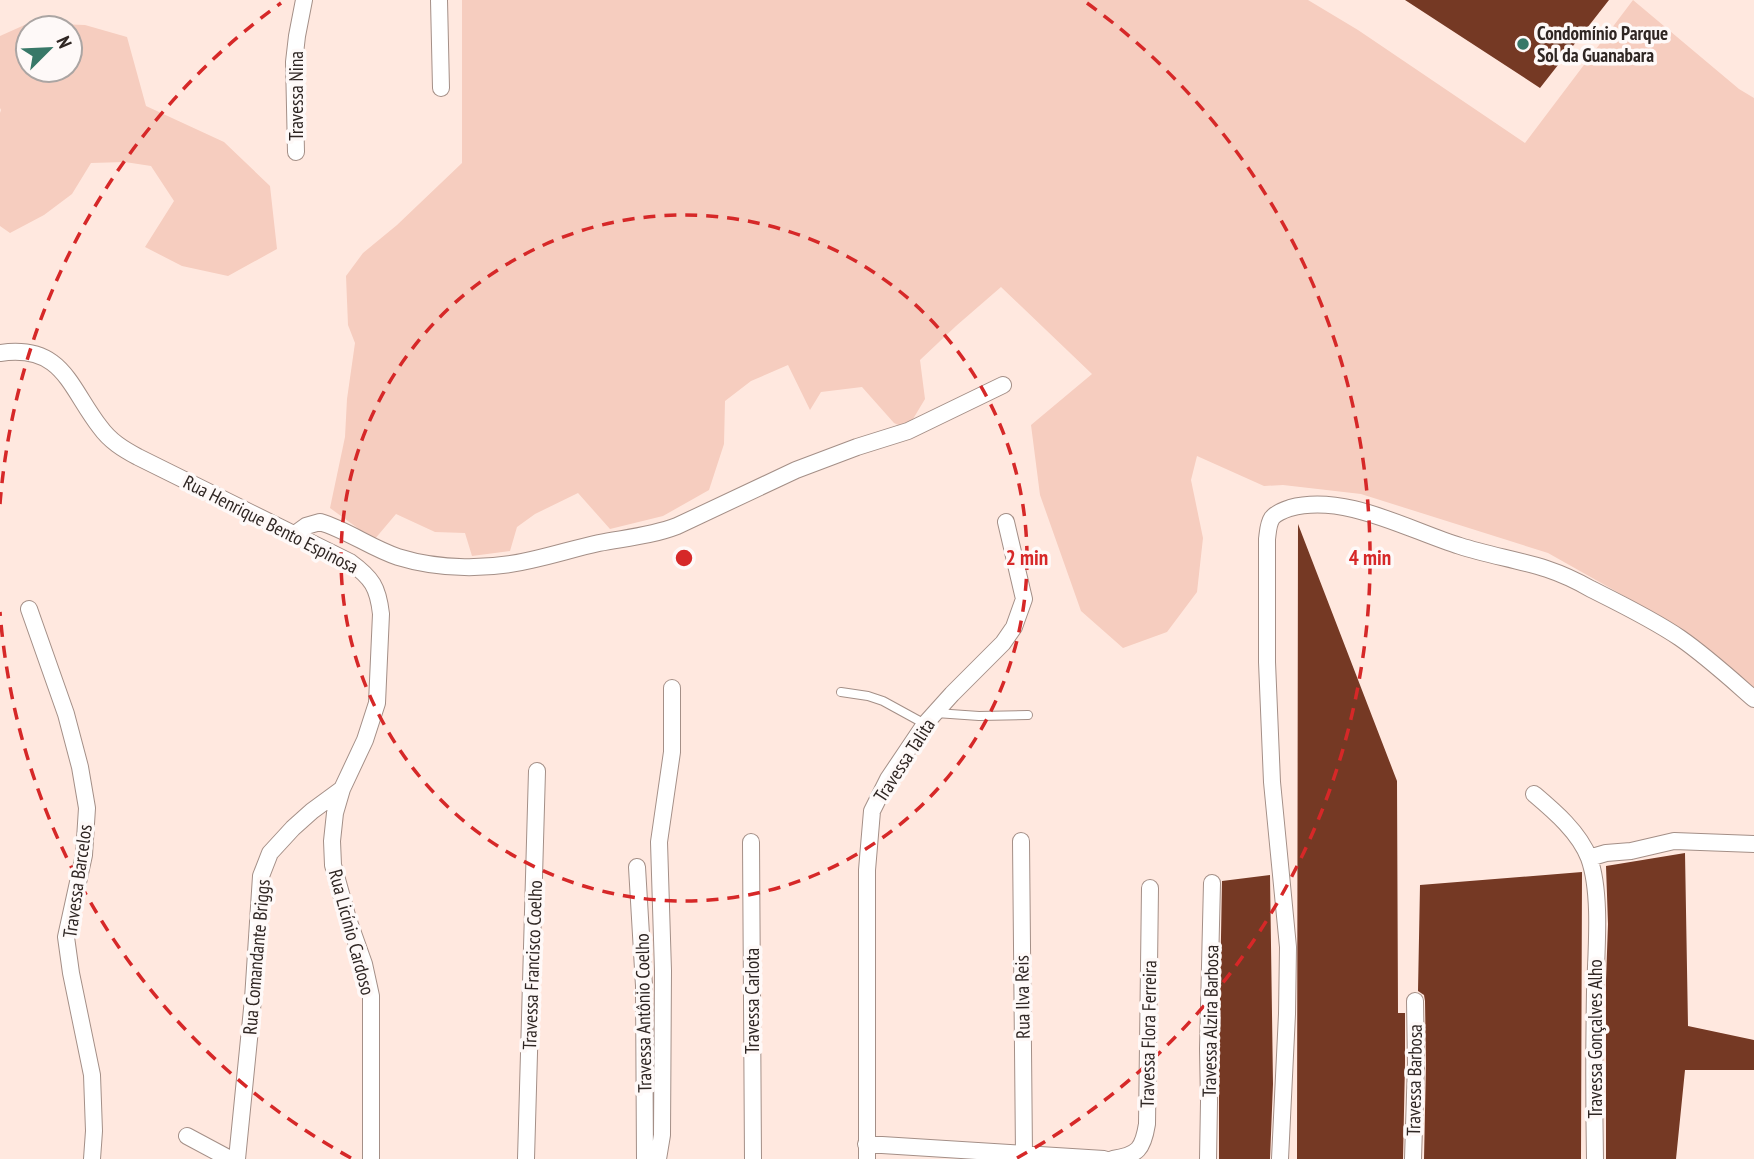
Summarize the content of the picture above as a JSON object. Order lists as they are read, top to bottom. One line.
{"streets":{"street":["Travessa Nina","Rua Henrique Bento Espinosa","Travessa Talita","Travessa Barcelos","Rua Licínio Cardoso","Rua Comandante Briggs","Travessa Francisco Coelho","Rua Ilva Reis","Travessa Carlota","Travessa Antônio Coelho","Travessa Alzira Barbosa","Travessa Flora Ferreira","Travessa Gonçalves Alho","Travessa Barbosa"]},"crossings":[["Rua Henrique Bento Espinosa","Rua Licínio Cardoso"],["Rua Henrique Bento Espinosa","Rua Comandante Briggs"],["Rua Licínio Cardoso","Rua Comandante Briggs"]],"places":["Condomínio Parque Sol da Guanabara"],"north":"top right","rings":["2 min","4 min"]}
